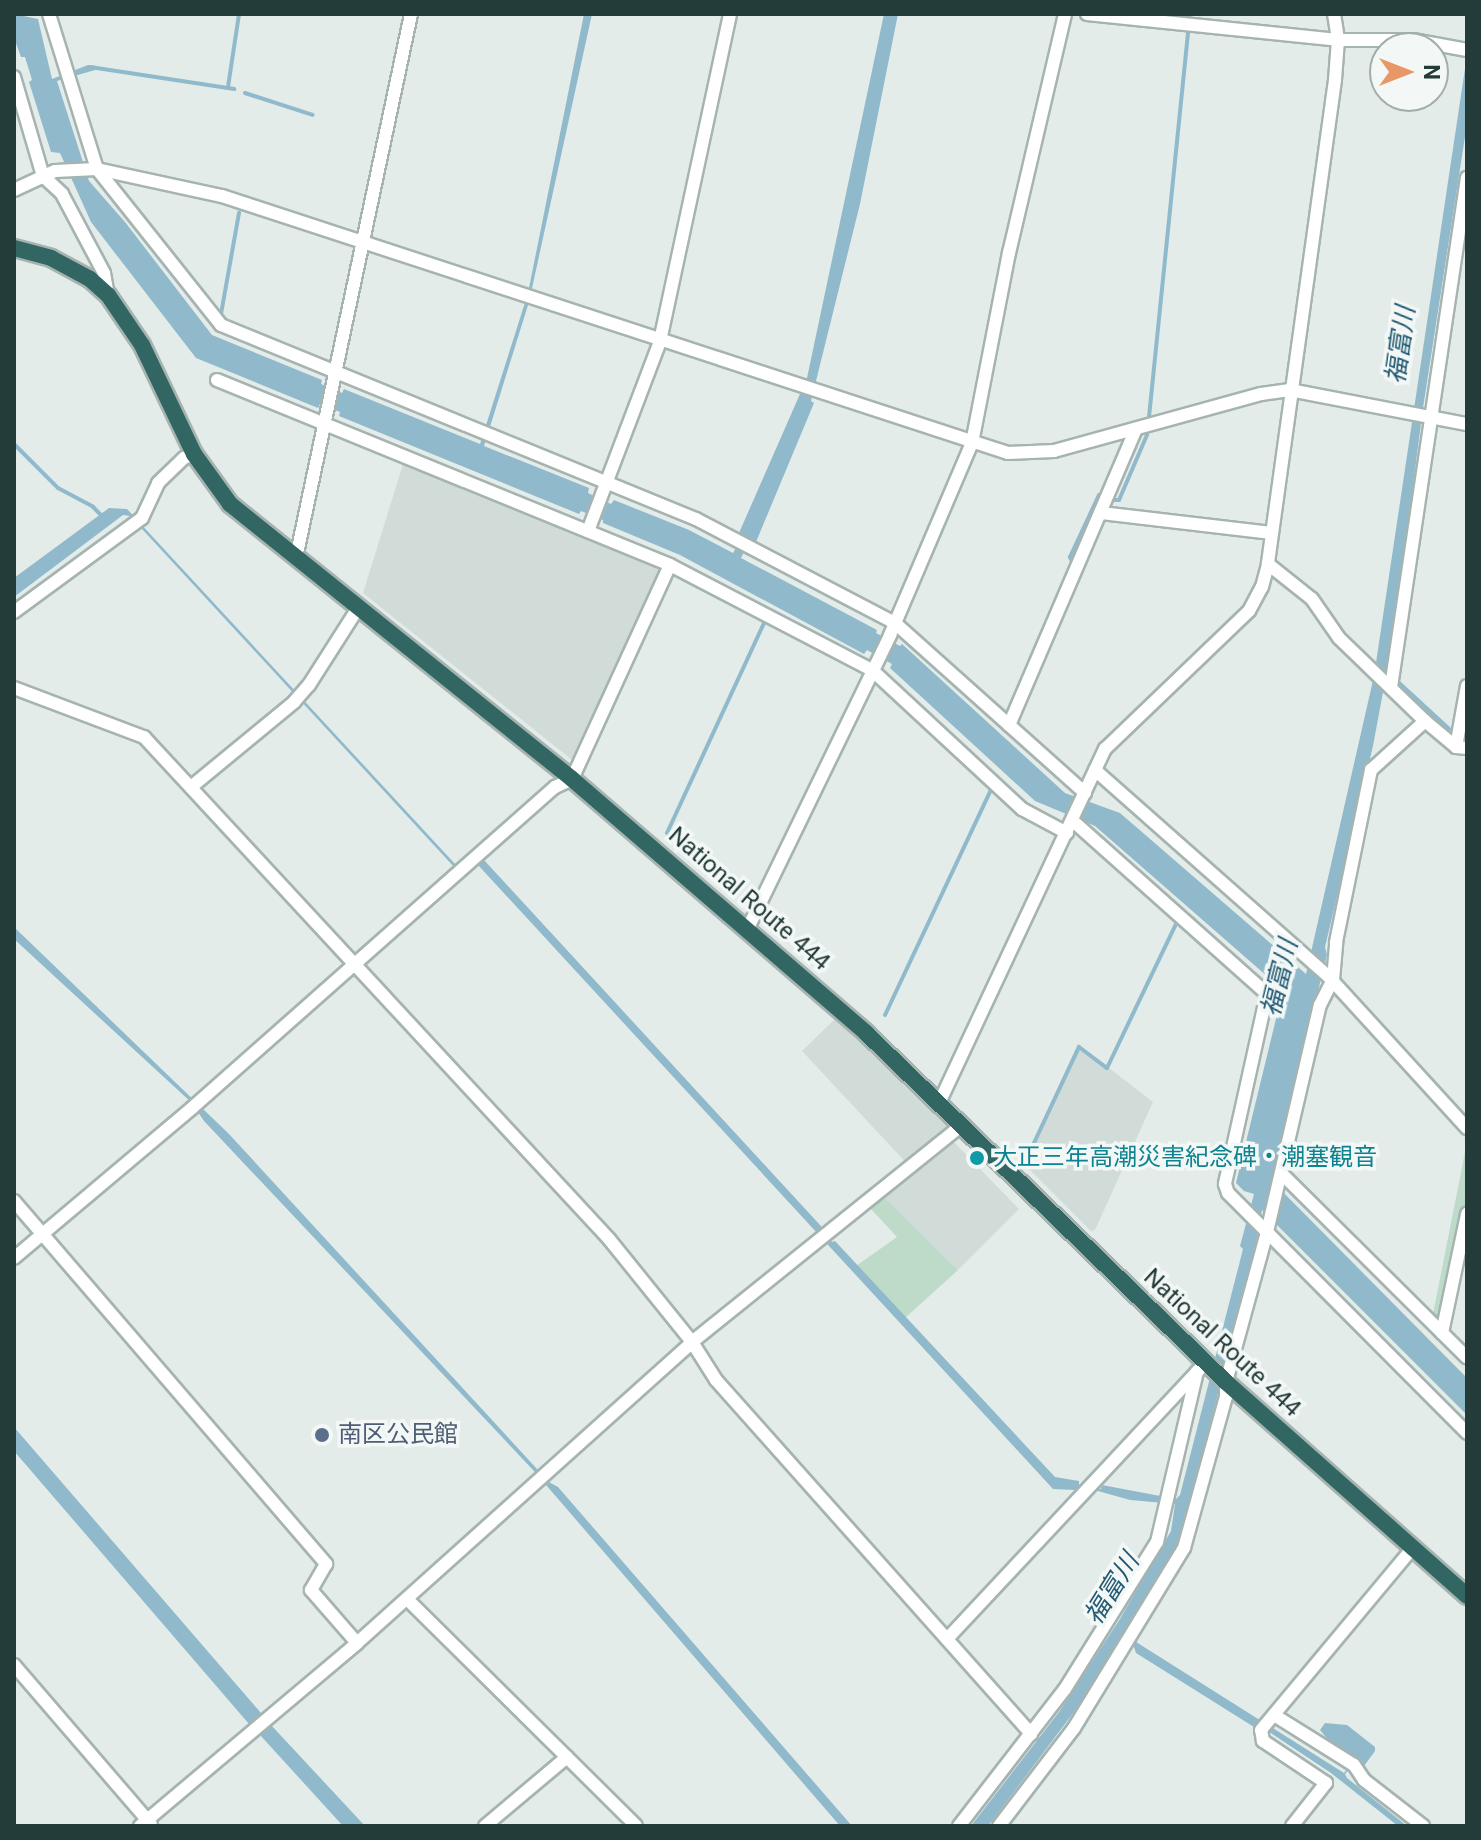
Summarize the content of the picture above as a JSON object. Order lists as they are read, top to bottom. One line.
{"streets":{"highway":["National Route 444"]},"water":["福富川"],"places":["大正三年高潮災害紀念碑・潮塞観音","南区公民館"],"north":"right"}
